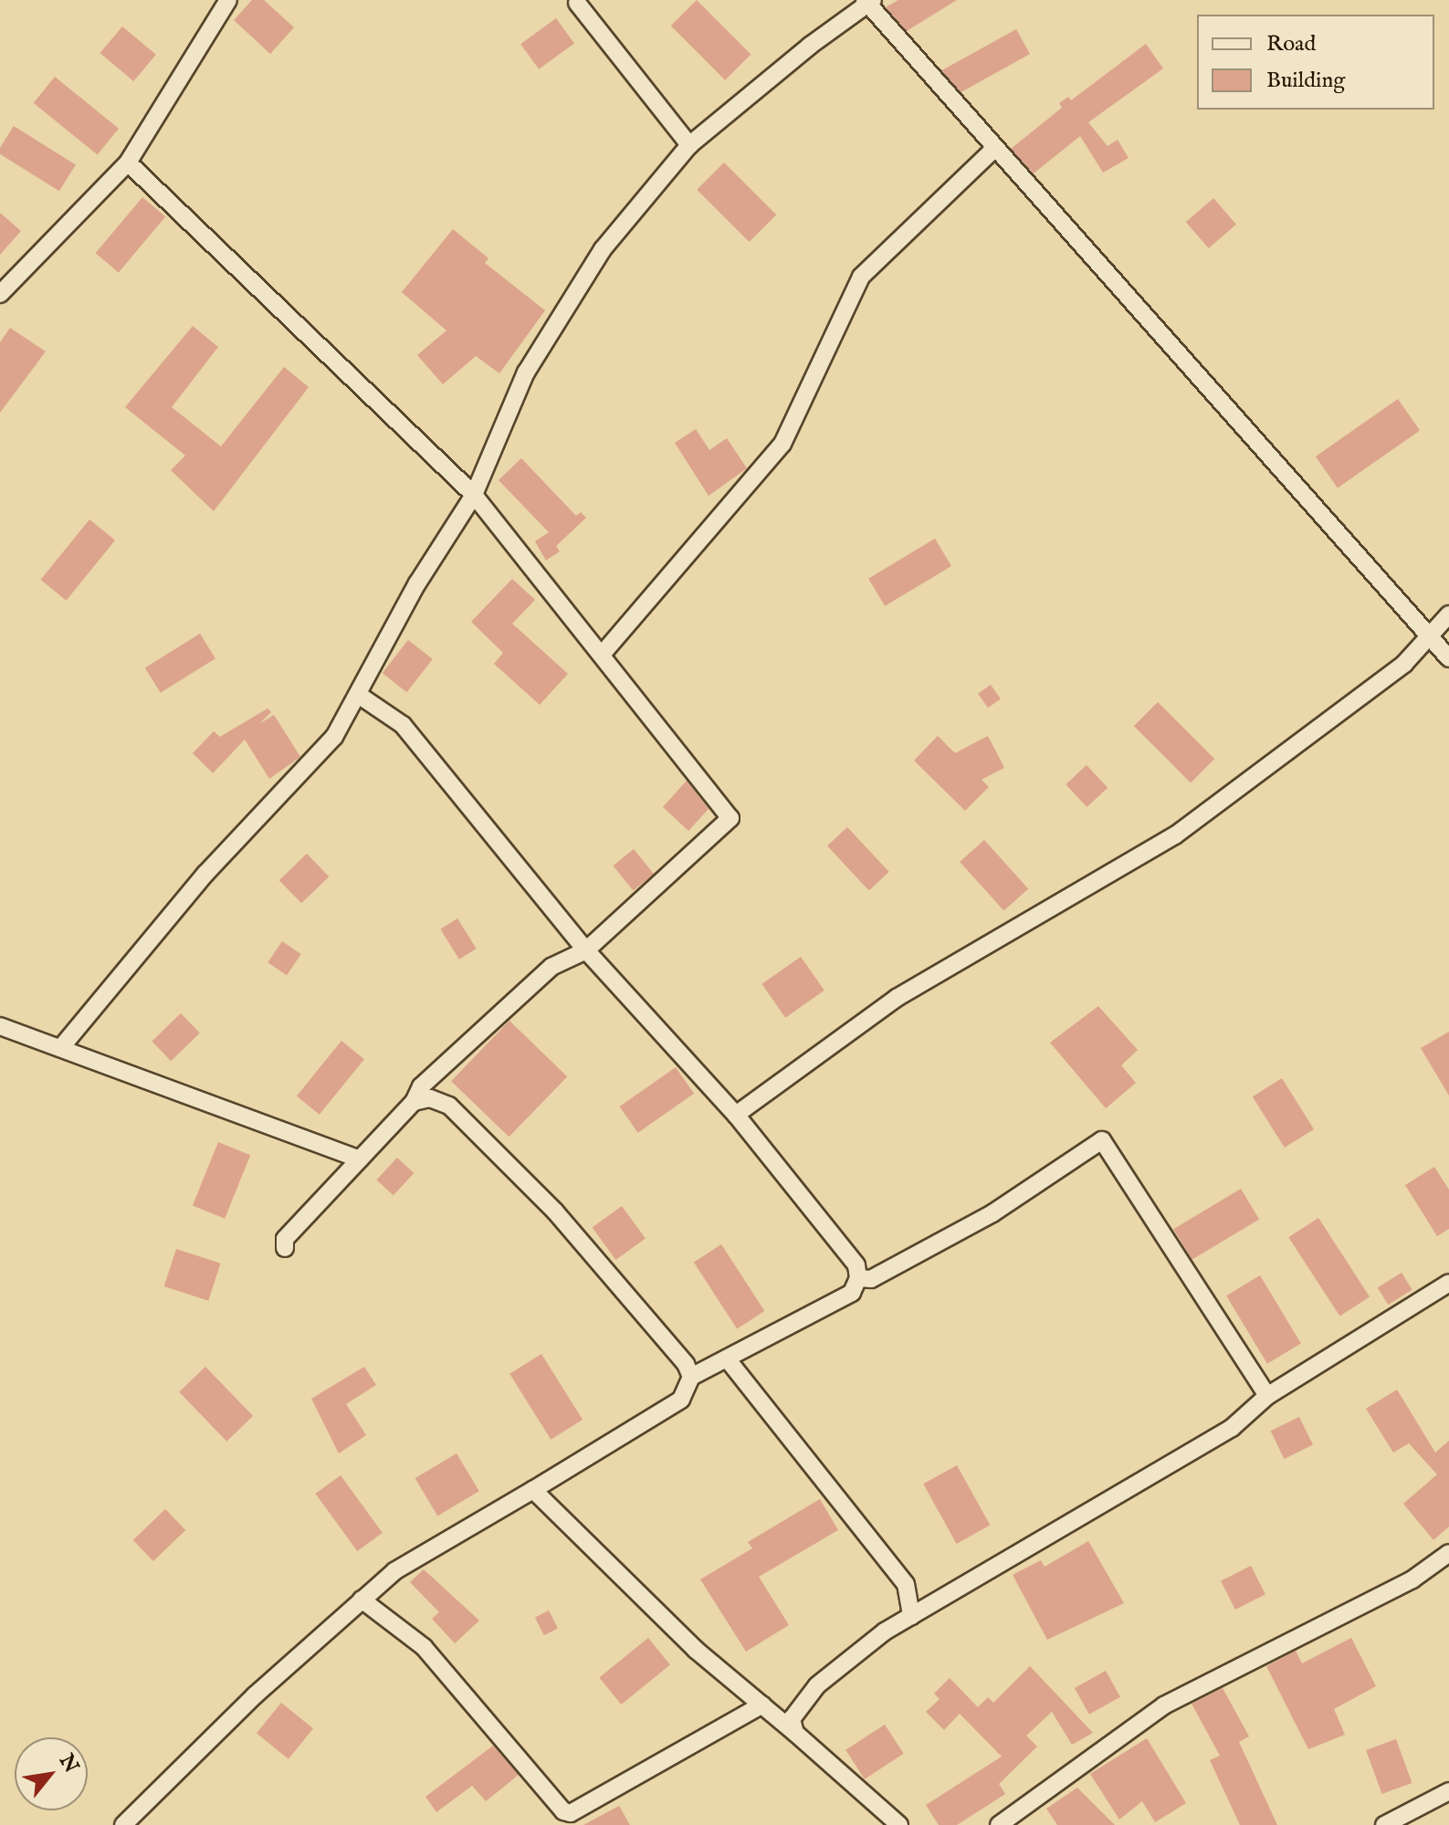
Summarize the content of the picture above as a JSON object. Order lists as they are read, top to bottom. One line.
{"legend":["Road","Building"],"north":"top right"}
